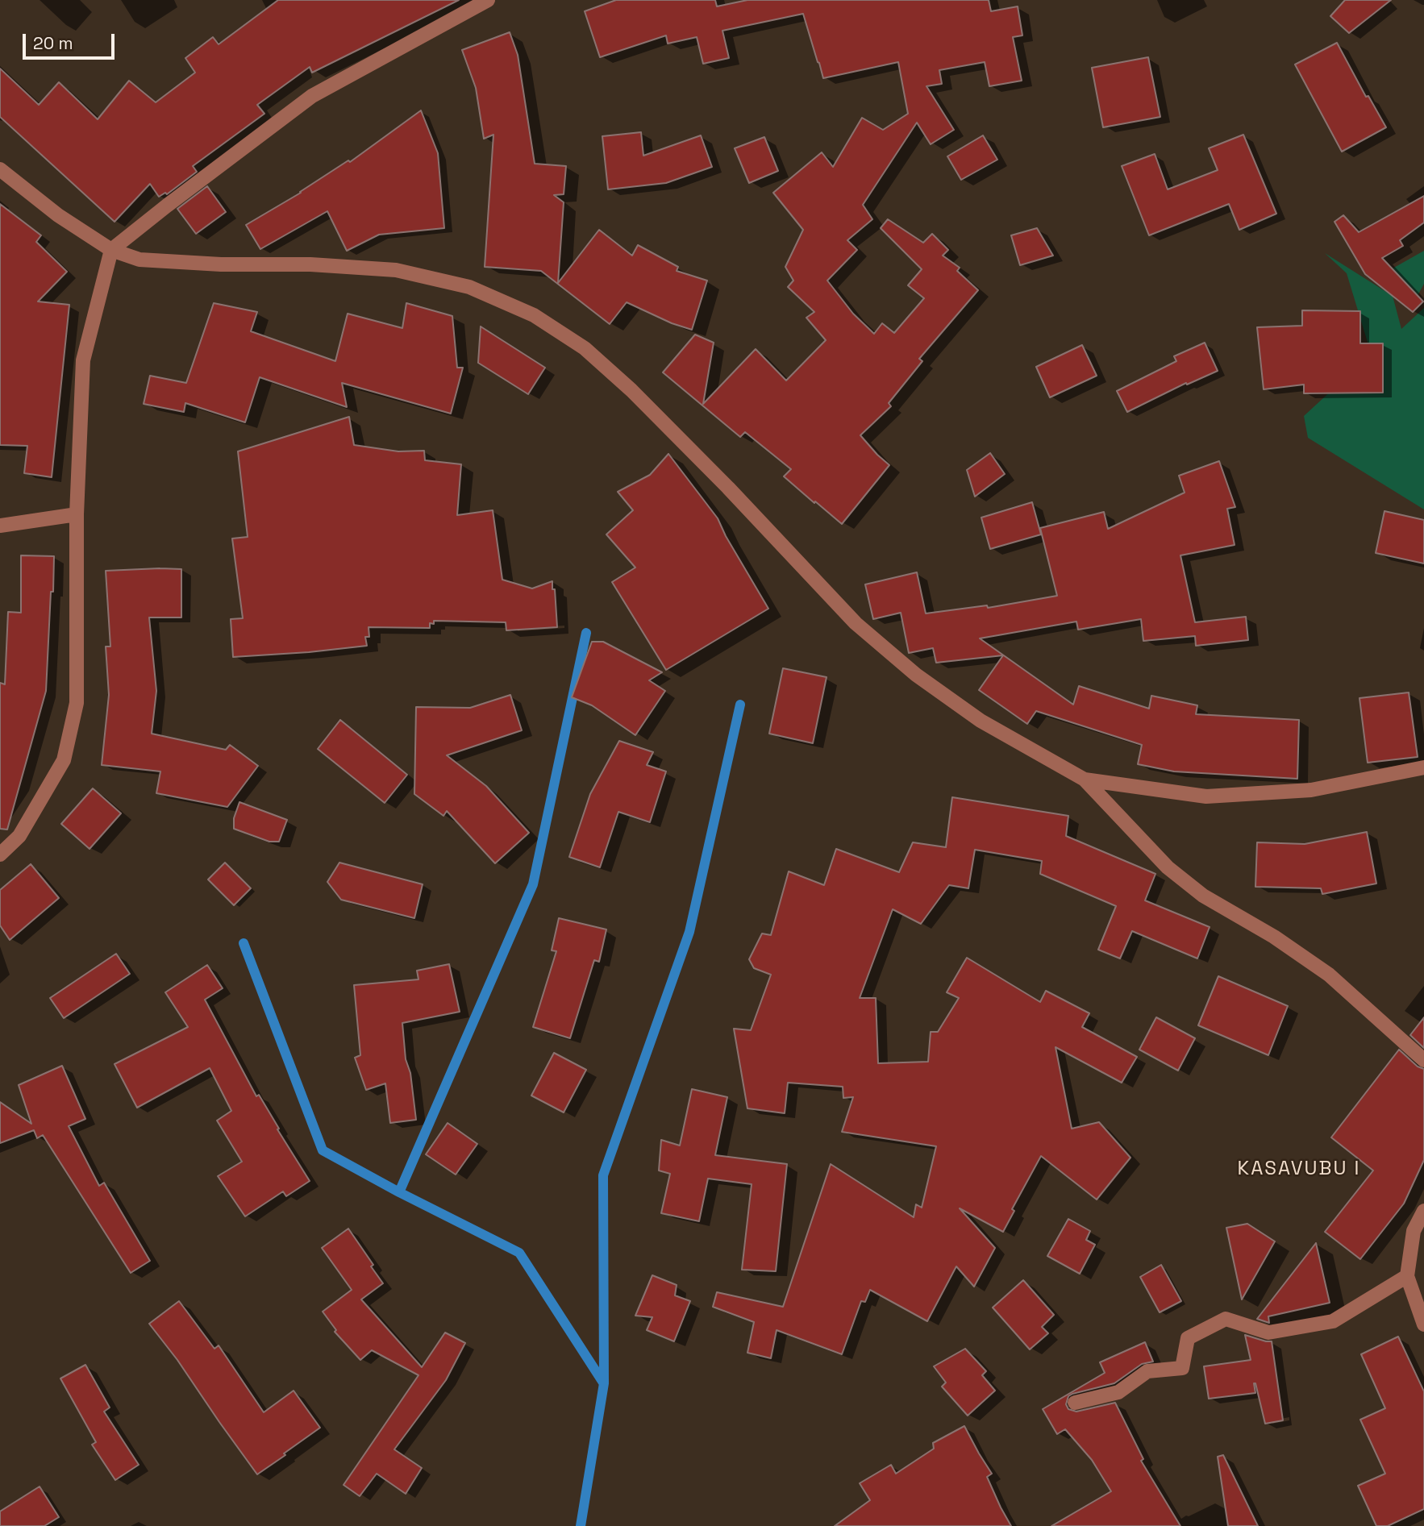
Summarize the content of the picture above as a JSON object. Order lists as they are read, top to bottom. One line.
{"districts":["KASAVUBU I"],"scale_bar":"20 m"}
